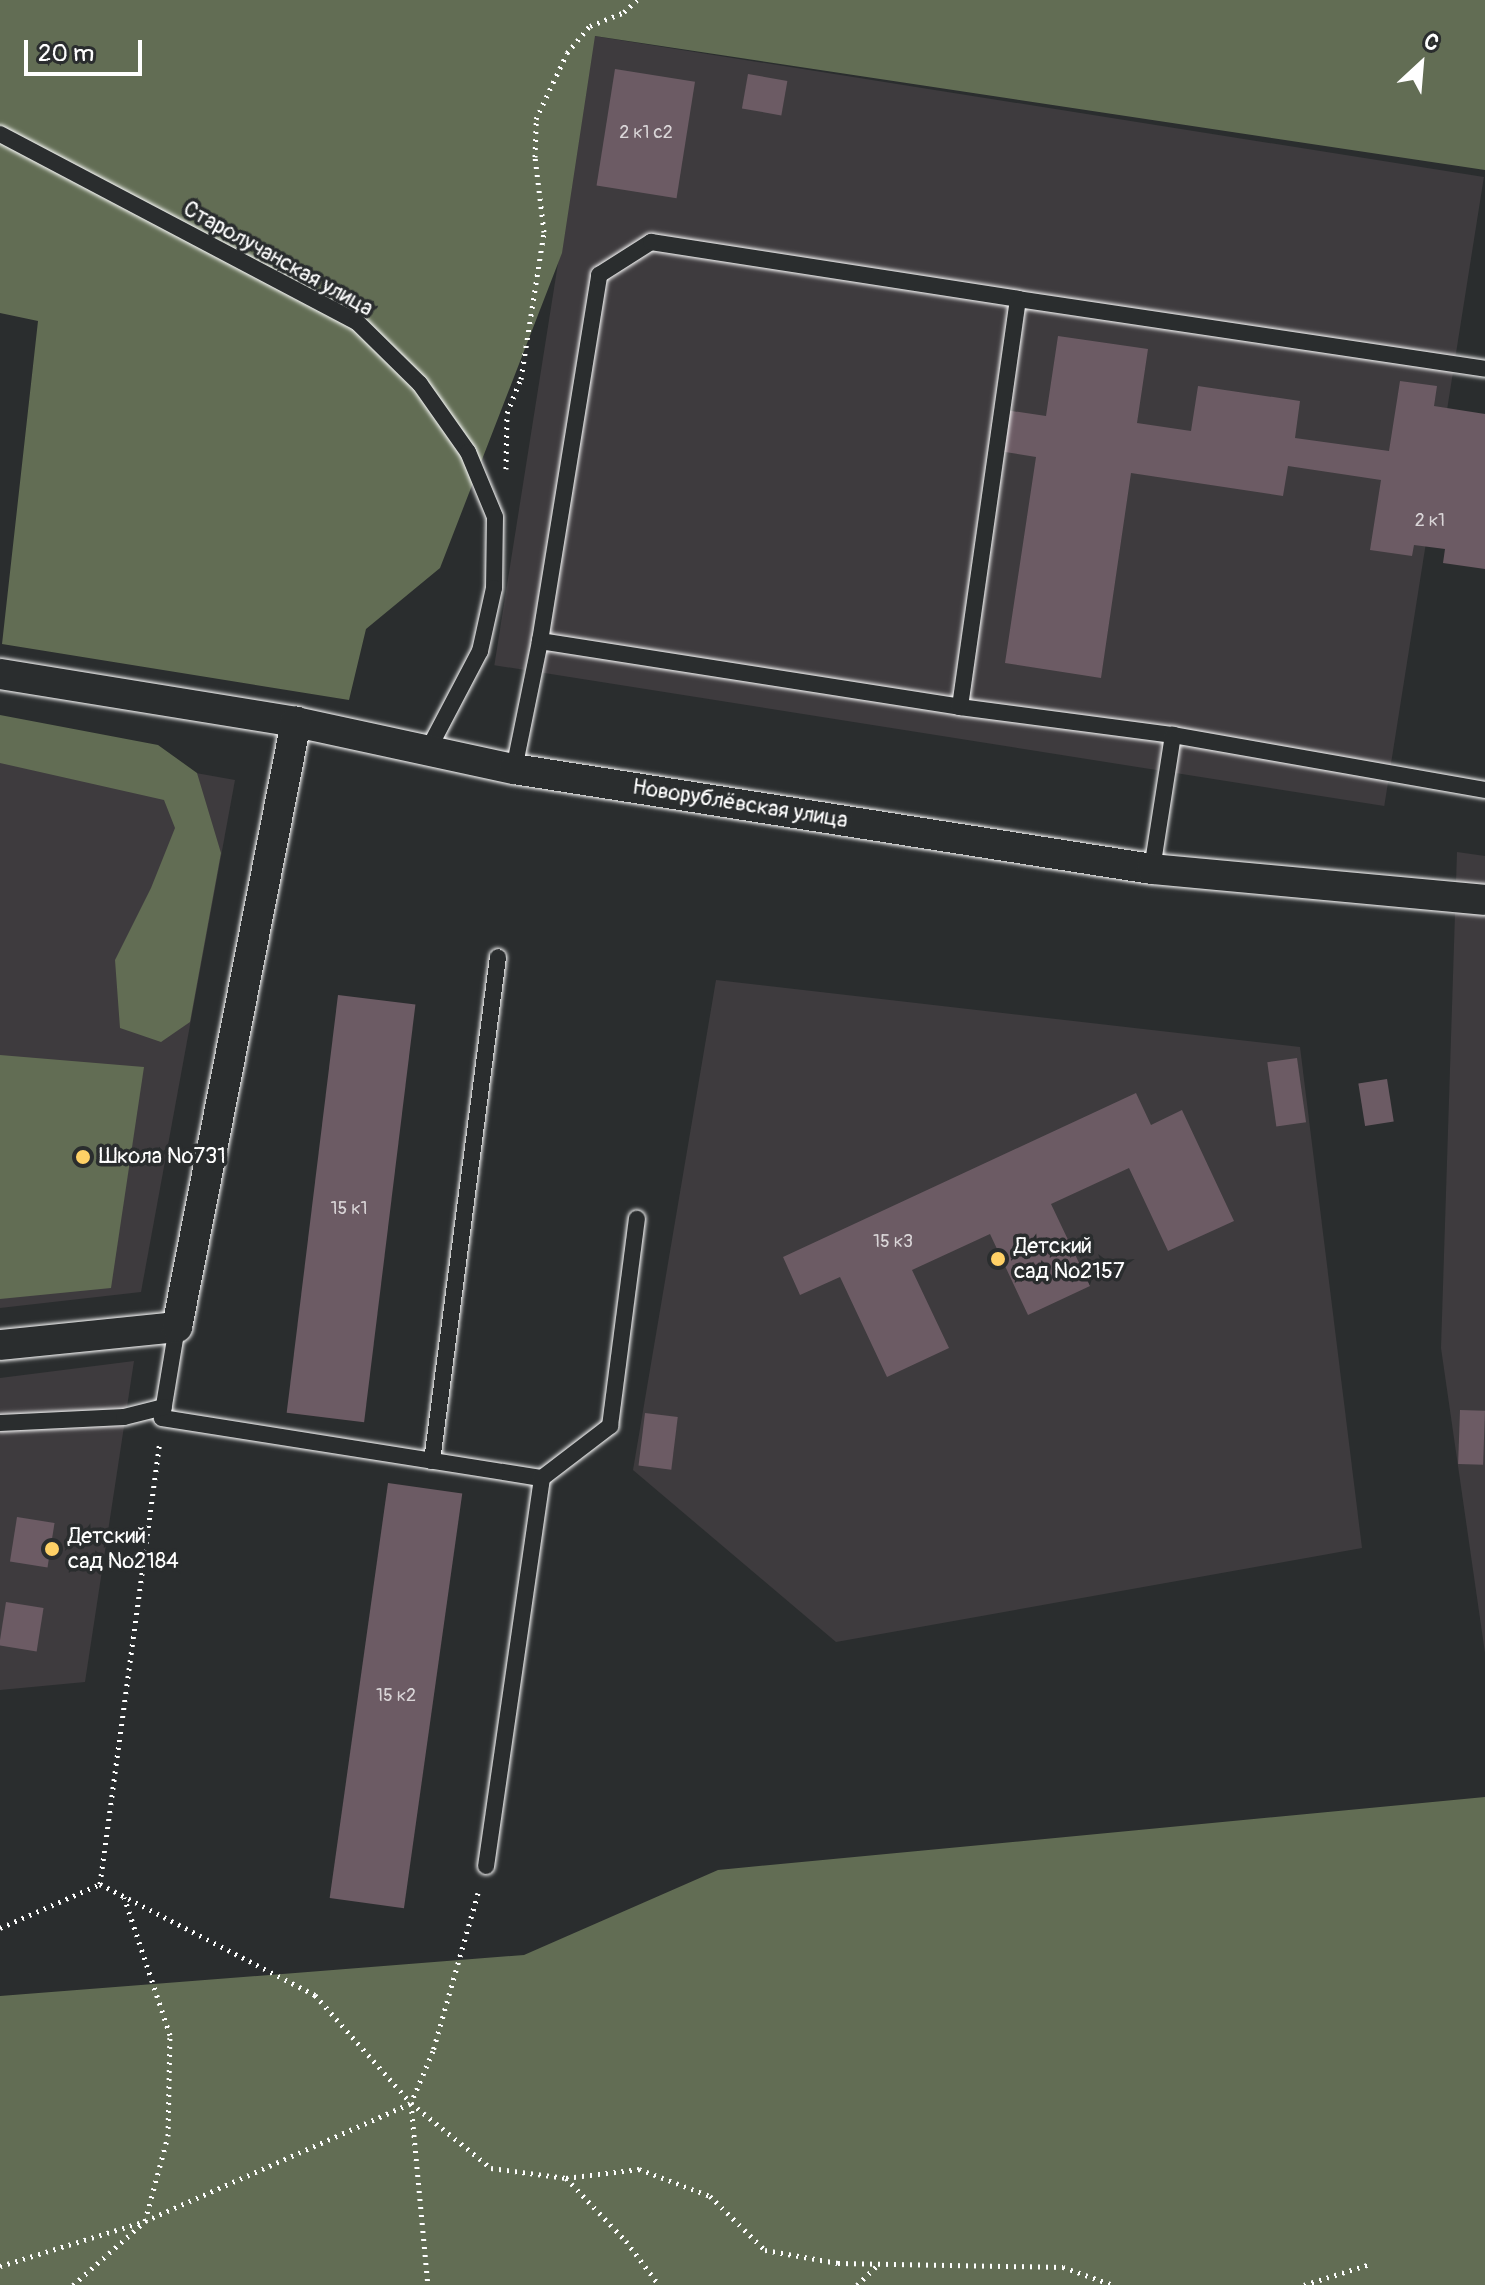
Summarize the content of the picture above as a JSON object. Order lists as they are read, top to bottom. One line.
{"streets":{"street":["Новорублёвская улица"],"lane":["Старолучанская улица"]},"crossings":[["Старолучанская улица","Новорублёвская улица"]],"places":["Школа №731","Детский сад №2157","Детский сад №2184"],"house_numbers":["2 к1 с2","2 к1","15 к1","15 к3","15 к2"],"scale_bar":"20 m","north":"top right"}
